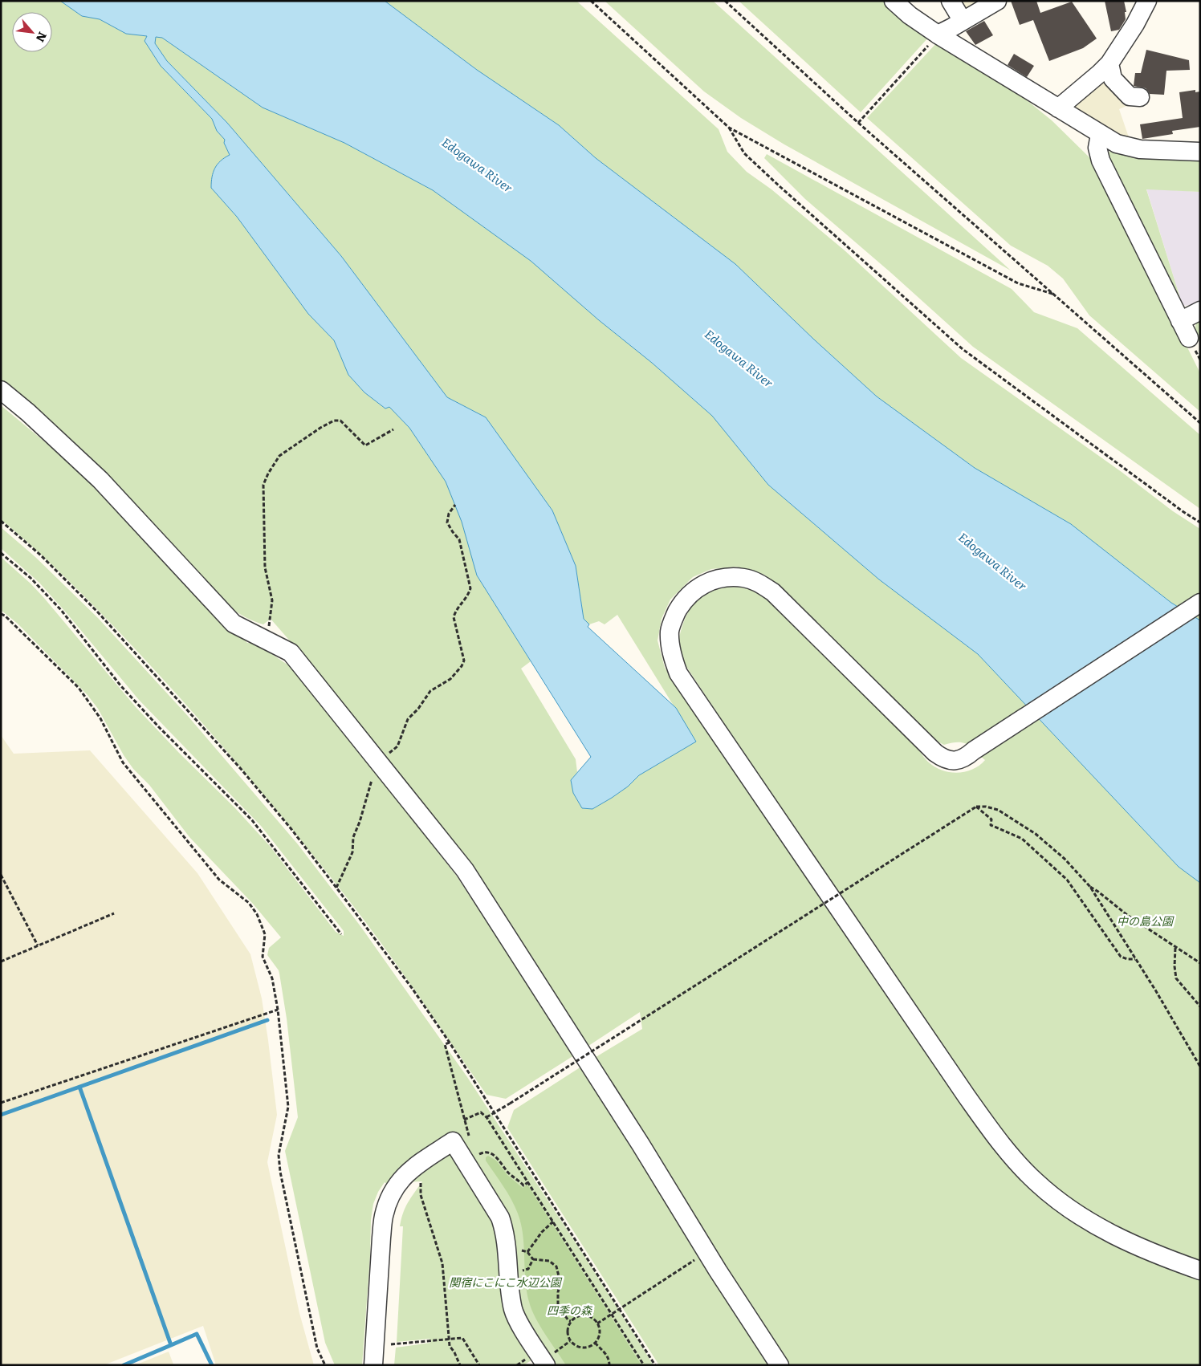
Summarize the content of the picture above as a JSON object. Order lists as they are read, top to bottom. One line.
{"water":["Edogawa River"],"parks":["中の島公園","関宿にこにこ水辺公園","四季の森"],"north":"bottom right"}
